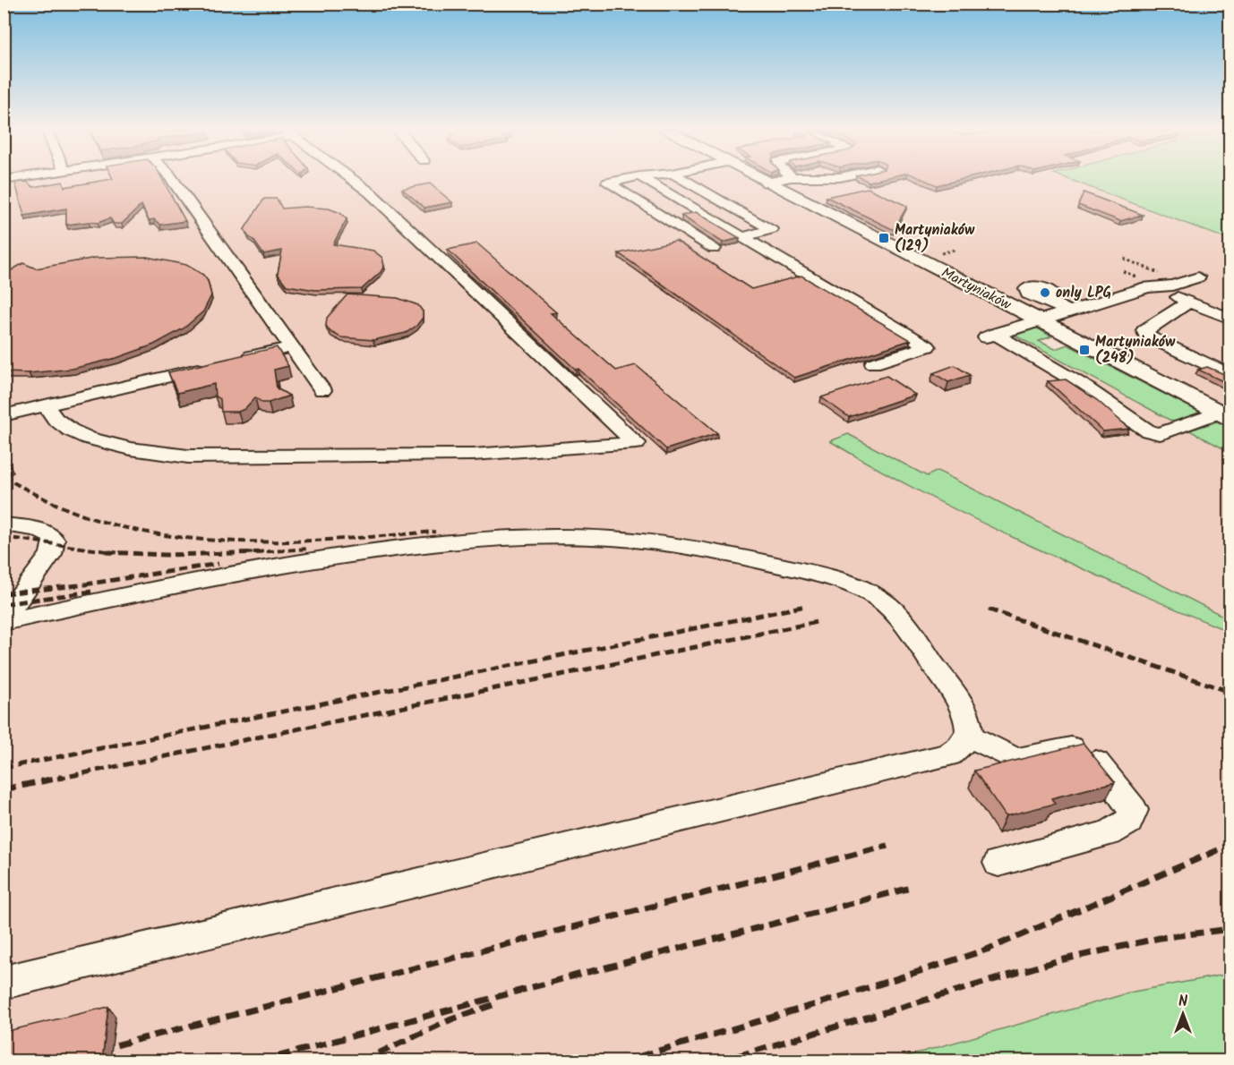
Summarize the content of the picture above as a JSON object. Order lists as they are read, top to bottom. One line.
{"streets":{"main road":["Martyniaków"]},"places":{"transit":["Martyniaków (129)","Martyniaków (248)"],"other":["only LPG"]},"north":"top"}
